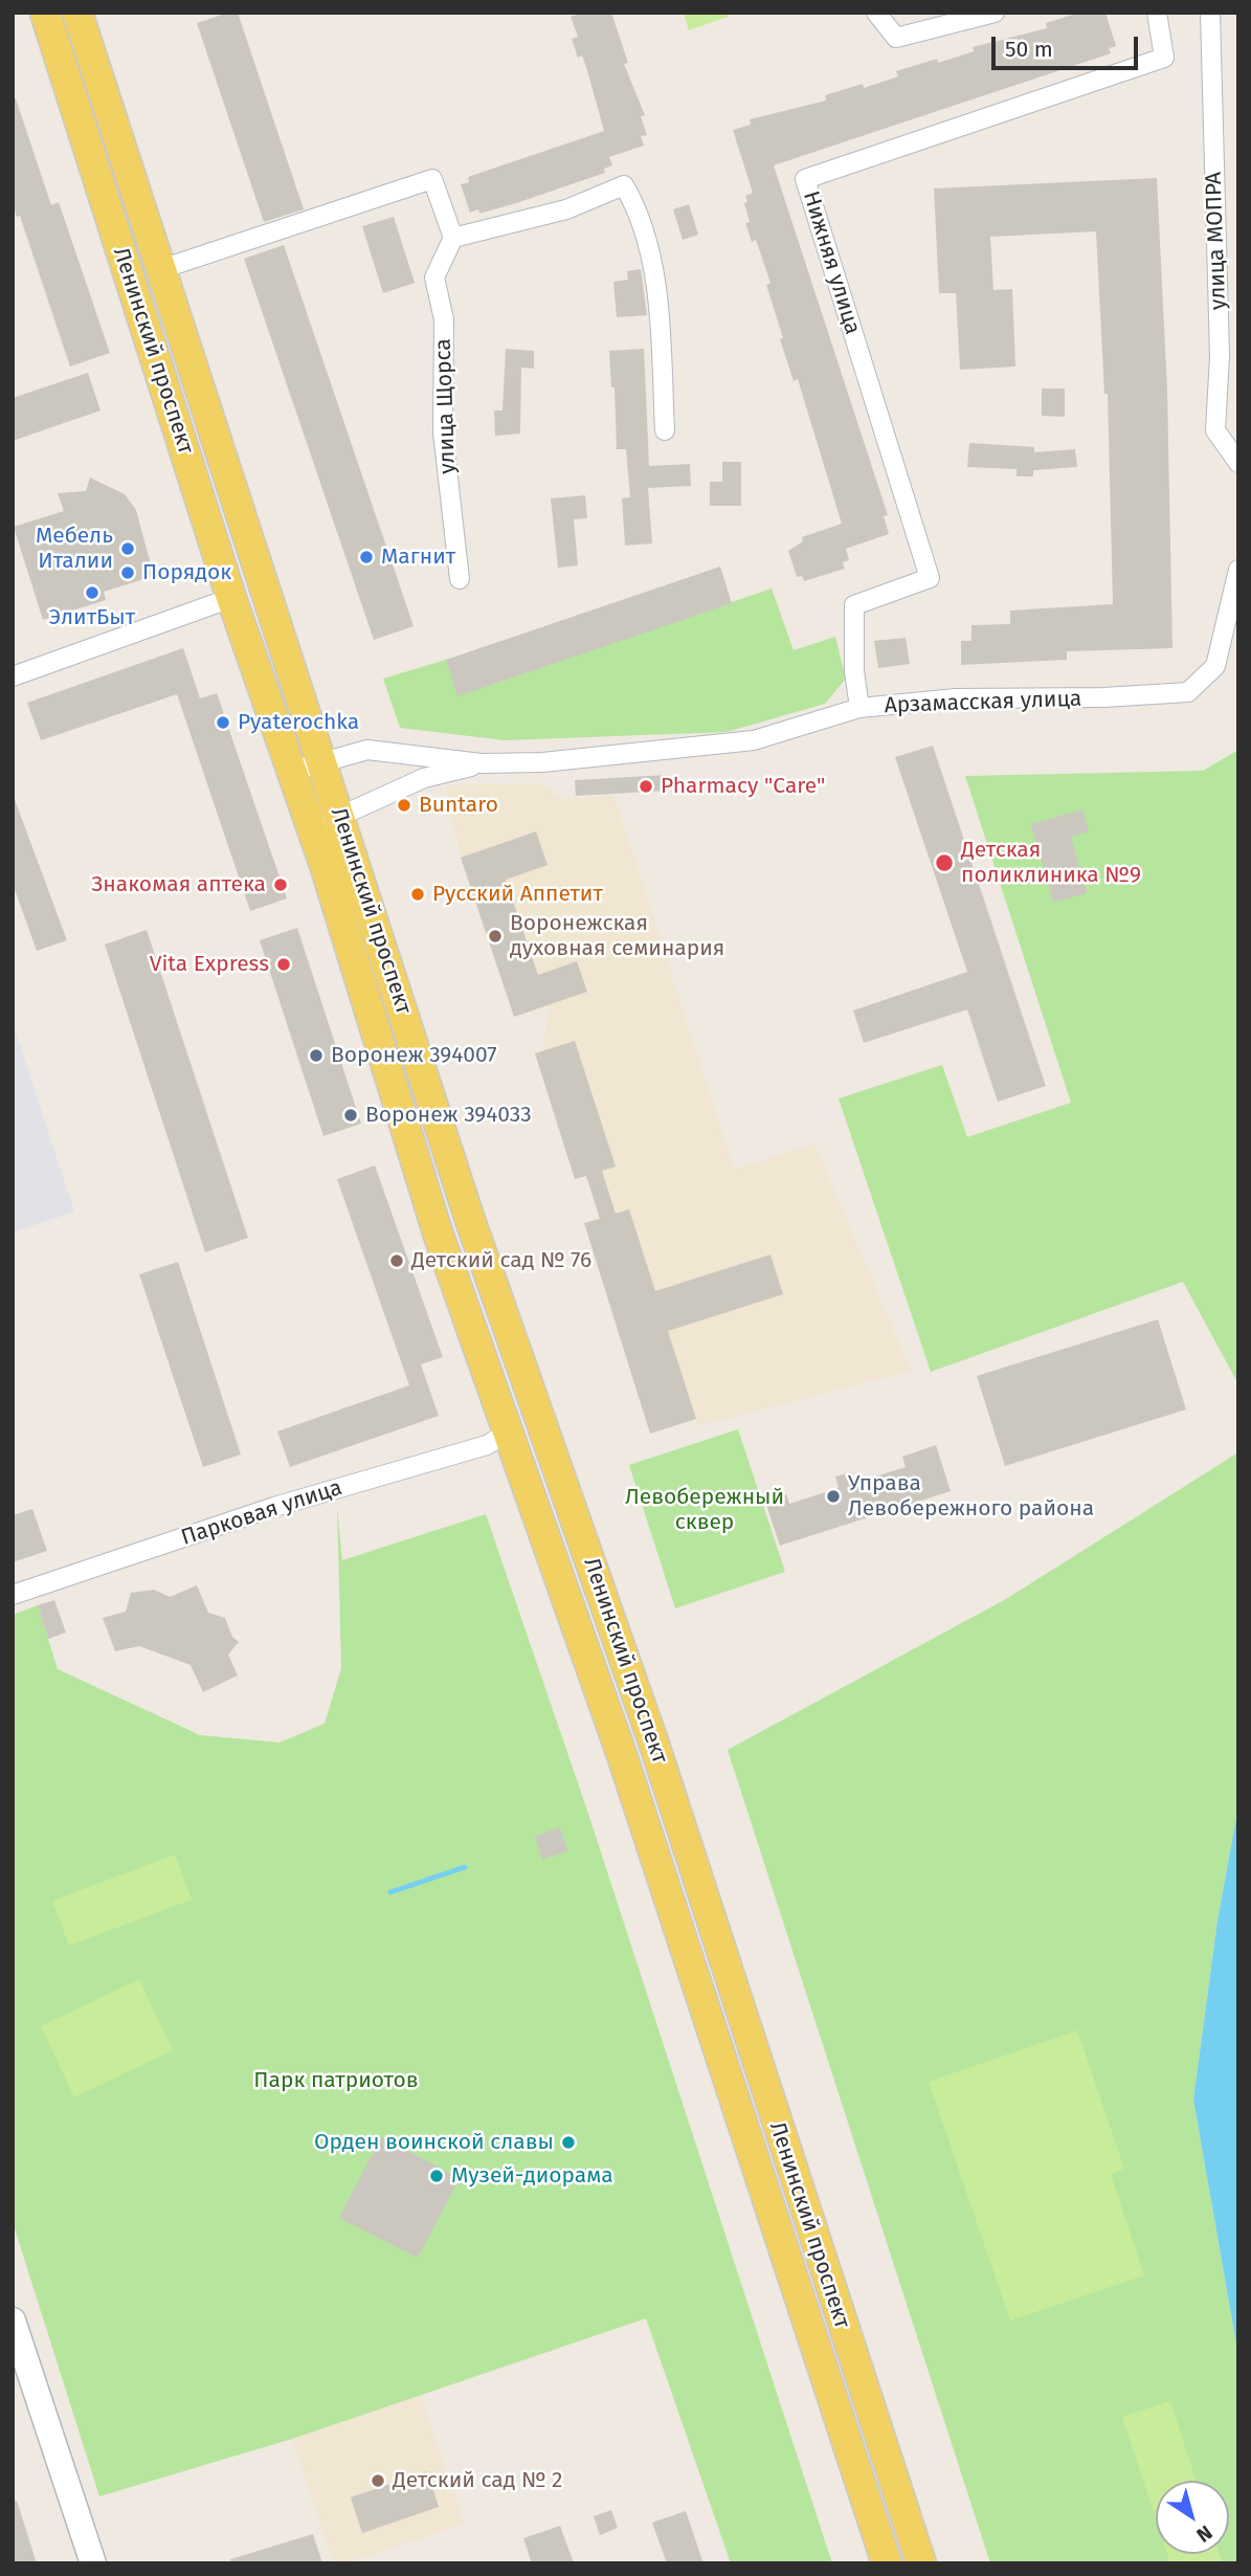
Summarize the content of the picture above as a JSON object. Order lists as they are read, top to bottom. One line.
{"streets":{"main road":["Ленинский проспект"],"street":["улица МОПРА","Нижняя улица","улица Щорса","Арзамасская улица","Парковая улица"]},"crossings":[["Нижняя улица","Арзамасская улица"],["Ленинский проспект","Арзамасская улица"],["Ленинский проспект","Парковая улица"]],"parks":["Левобережный сквер","Парк патриотов"],"places":["Мебель Италии","Магнит","Порядок","ЭлитБыт","Pyaterochka","Pharmacy \"Care\"","Buntaro","Детская поликлиника №9","Знакомая аптека","Русский Аппетит","Воронежская духовная семинария","Vita Express","Воронеж 394007","Воронеж 394033","Детский сад № 76","Управа Левобережного района","Орден воинской славы","Музей-диорама","Детский сад № 2"],"scale_bar":"50 m","north":"bottom right"}
